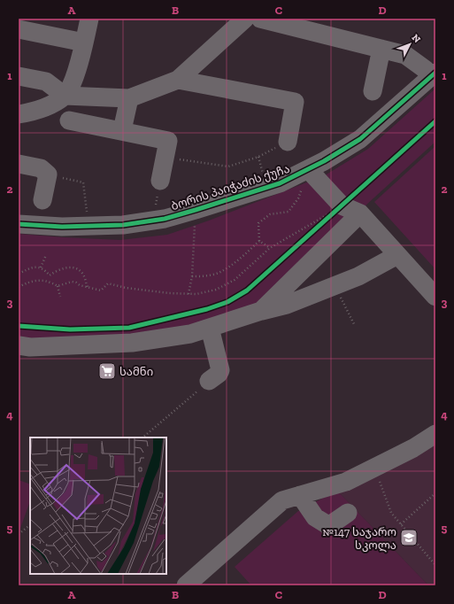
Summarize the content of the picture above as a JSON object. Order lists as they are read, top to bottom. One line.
{"streets":{"street":["ბორის პაიჭაძის ქუჩა"]},"places":{"supermarket":["სამნი"],"school or university":["№147 საჯარო სკოლა"]},"north":"top right","grid":{"columns":["A","B","C","D"],"rows":["1","2","3","4","5"]}}
